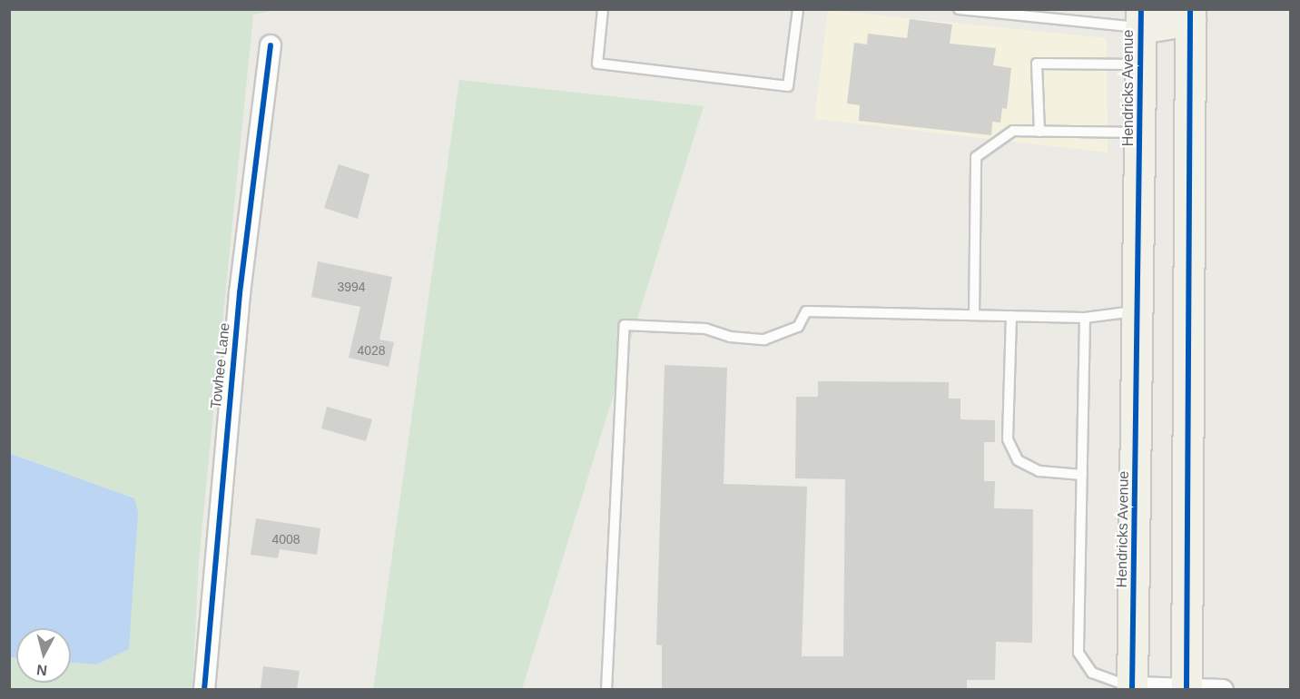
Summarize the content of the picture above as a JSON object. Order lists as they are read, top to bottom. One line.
{"streets":{"main road":["Hendricks Avenue"],"street":["Towhee Lane"]},"house_numbers":["3994","4028","4008"],"north":"bottom"}
